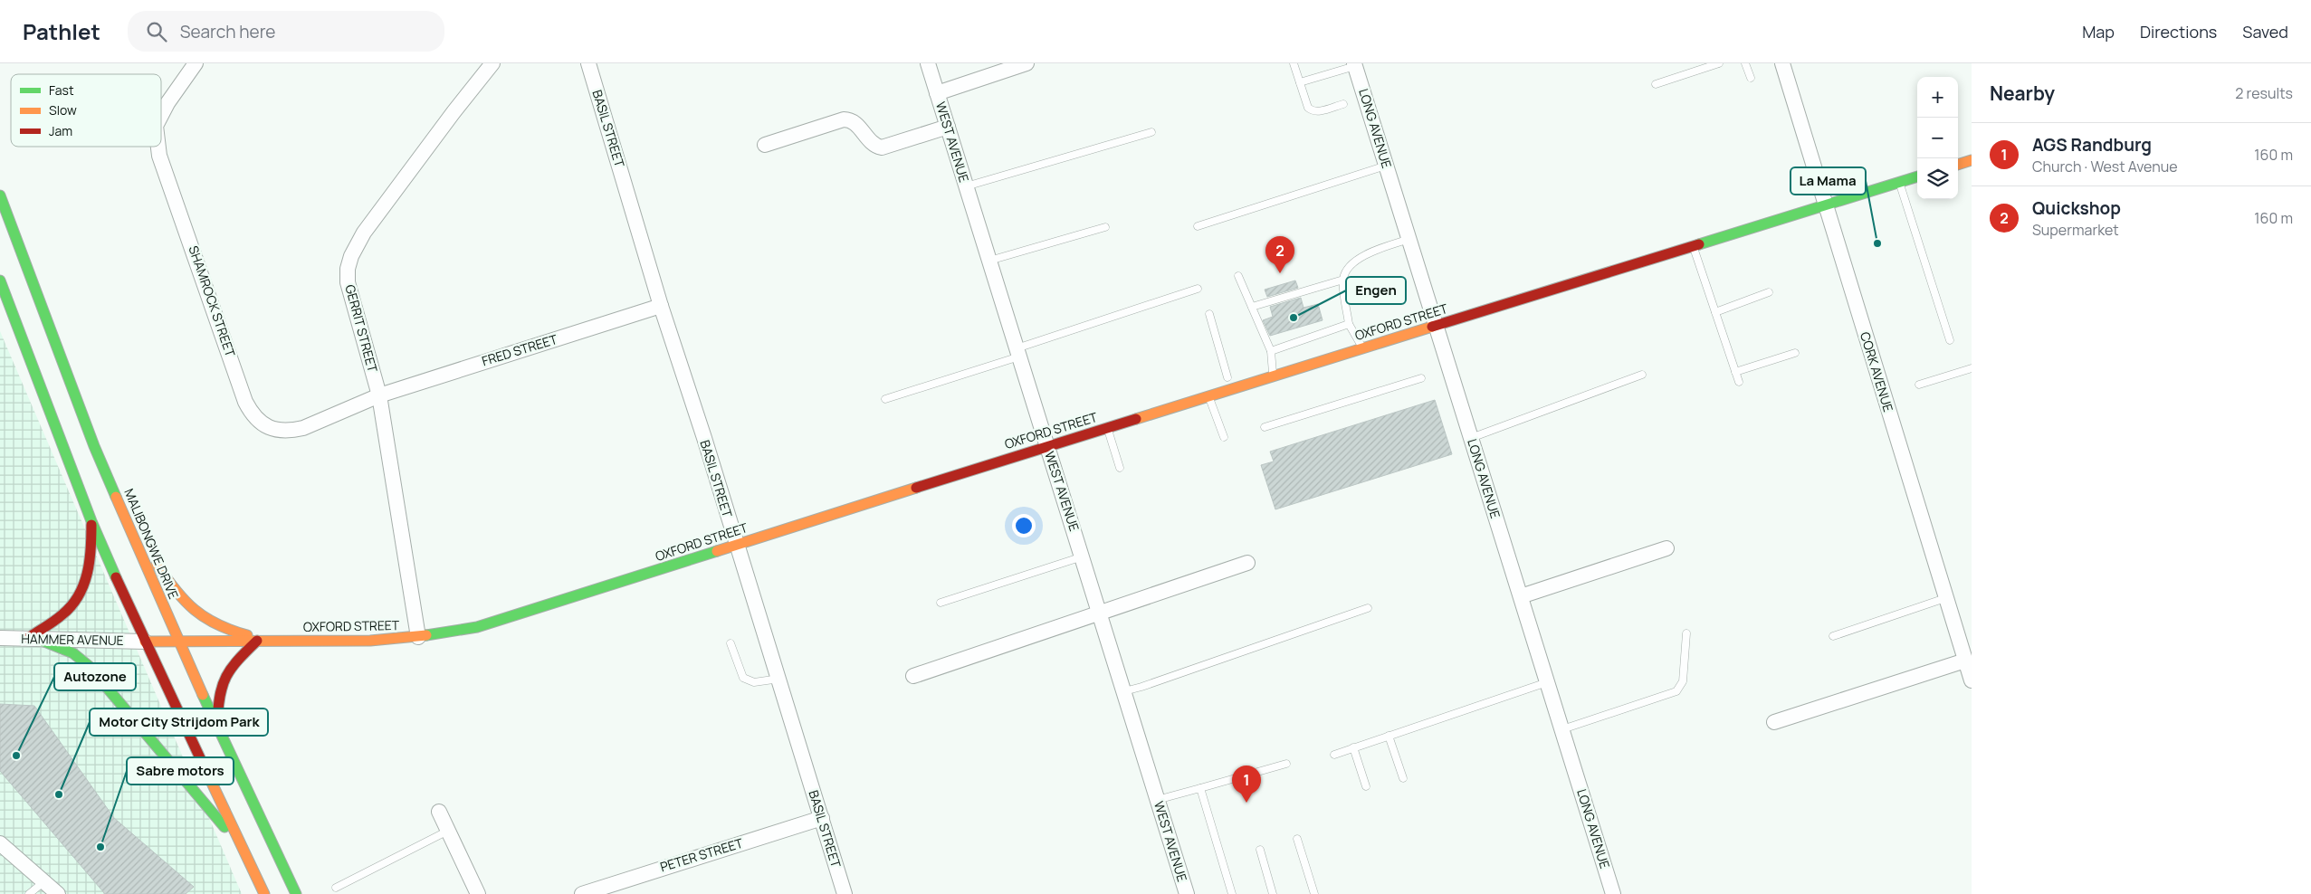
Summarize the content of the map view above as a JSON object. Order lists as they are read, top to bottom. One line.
{"streets":{"main road":["OXFORD STREET","MALIBONGWE DRIVE"],"street":["BASIL STREET","LONG AVENUE","WEST AVENUE","SHAMROCK STREET","GERRIT STREET","FRED STREET","CORK AVENUE","HAMMER AVENUE","PETER STREET"]},"crossings":[["BASIL STREET","OXFORD STREET"],["BASIL STREET","FRED STREET"],["BASIL STREET","PETER STREET"],["LONG AVENUE","OXFORD STREET"],["WEST AVENUE","OXFORD STREET"],["SHAMROCK STREET","GERRIT STREET"],["SHAMROCK STREET","FRED STREET"],["OXFORD STREET","GERRIT STREET"],["OXFORD STREET","CORK AVENUE"],["OXFORD STREET","MALIBONGWE DRIVE"],["OXFORD STREET","HAMMER AVENUE"],["GERRIT STREET","FRED STREET"]],"places":["La Mama","Engen","Autozone","Motor City Strijdom Park","Sabre motors"],"legend":["Fast","Slow","Jam"],"page":{"header":"Pathlet","search":"Search here","nav":["Map","Directions","Saved"],"heading":["Nearby","2 results"],"map_buttons":["+","−"],"list":[{"mark":"1","name":"AGS Randburg","note":"Church · West Avenue","value":"160 m"},{"mark":"2","name":"Quickshop","note":"Supermarket","value":"160 m"}],"pins":["2","1"]}}
